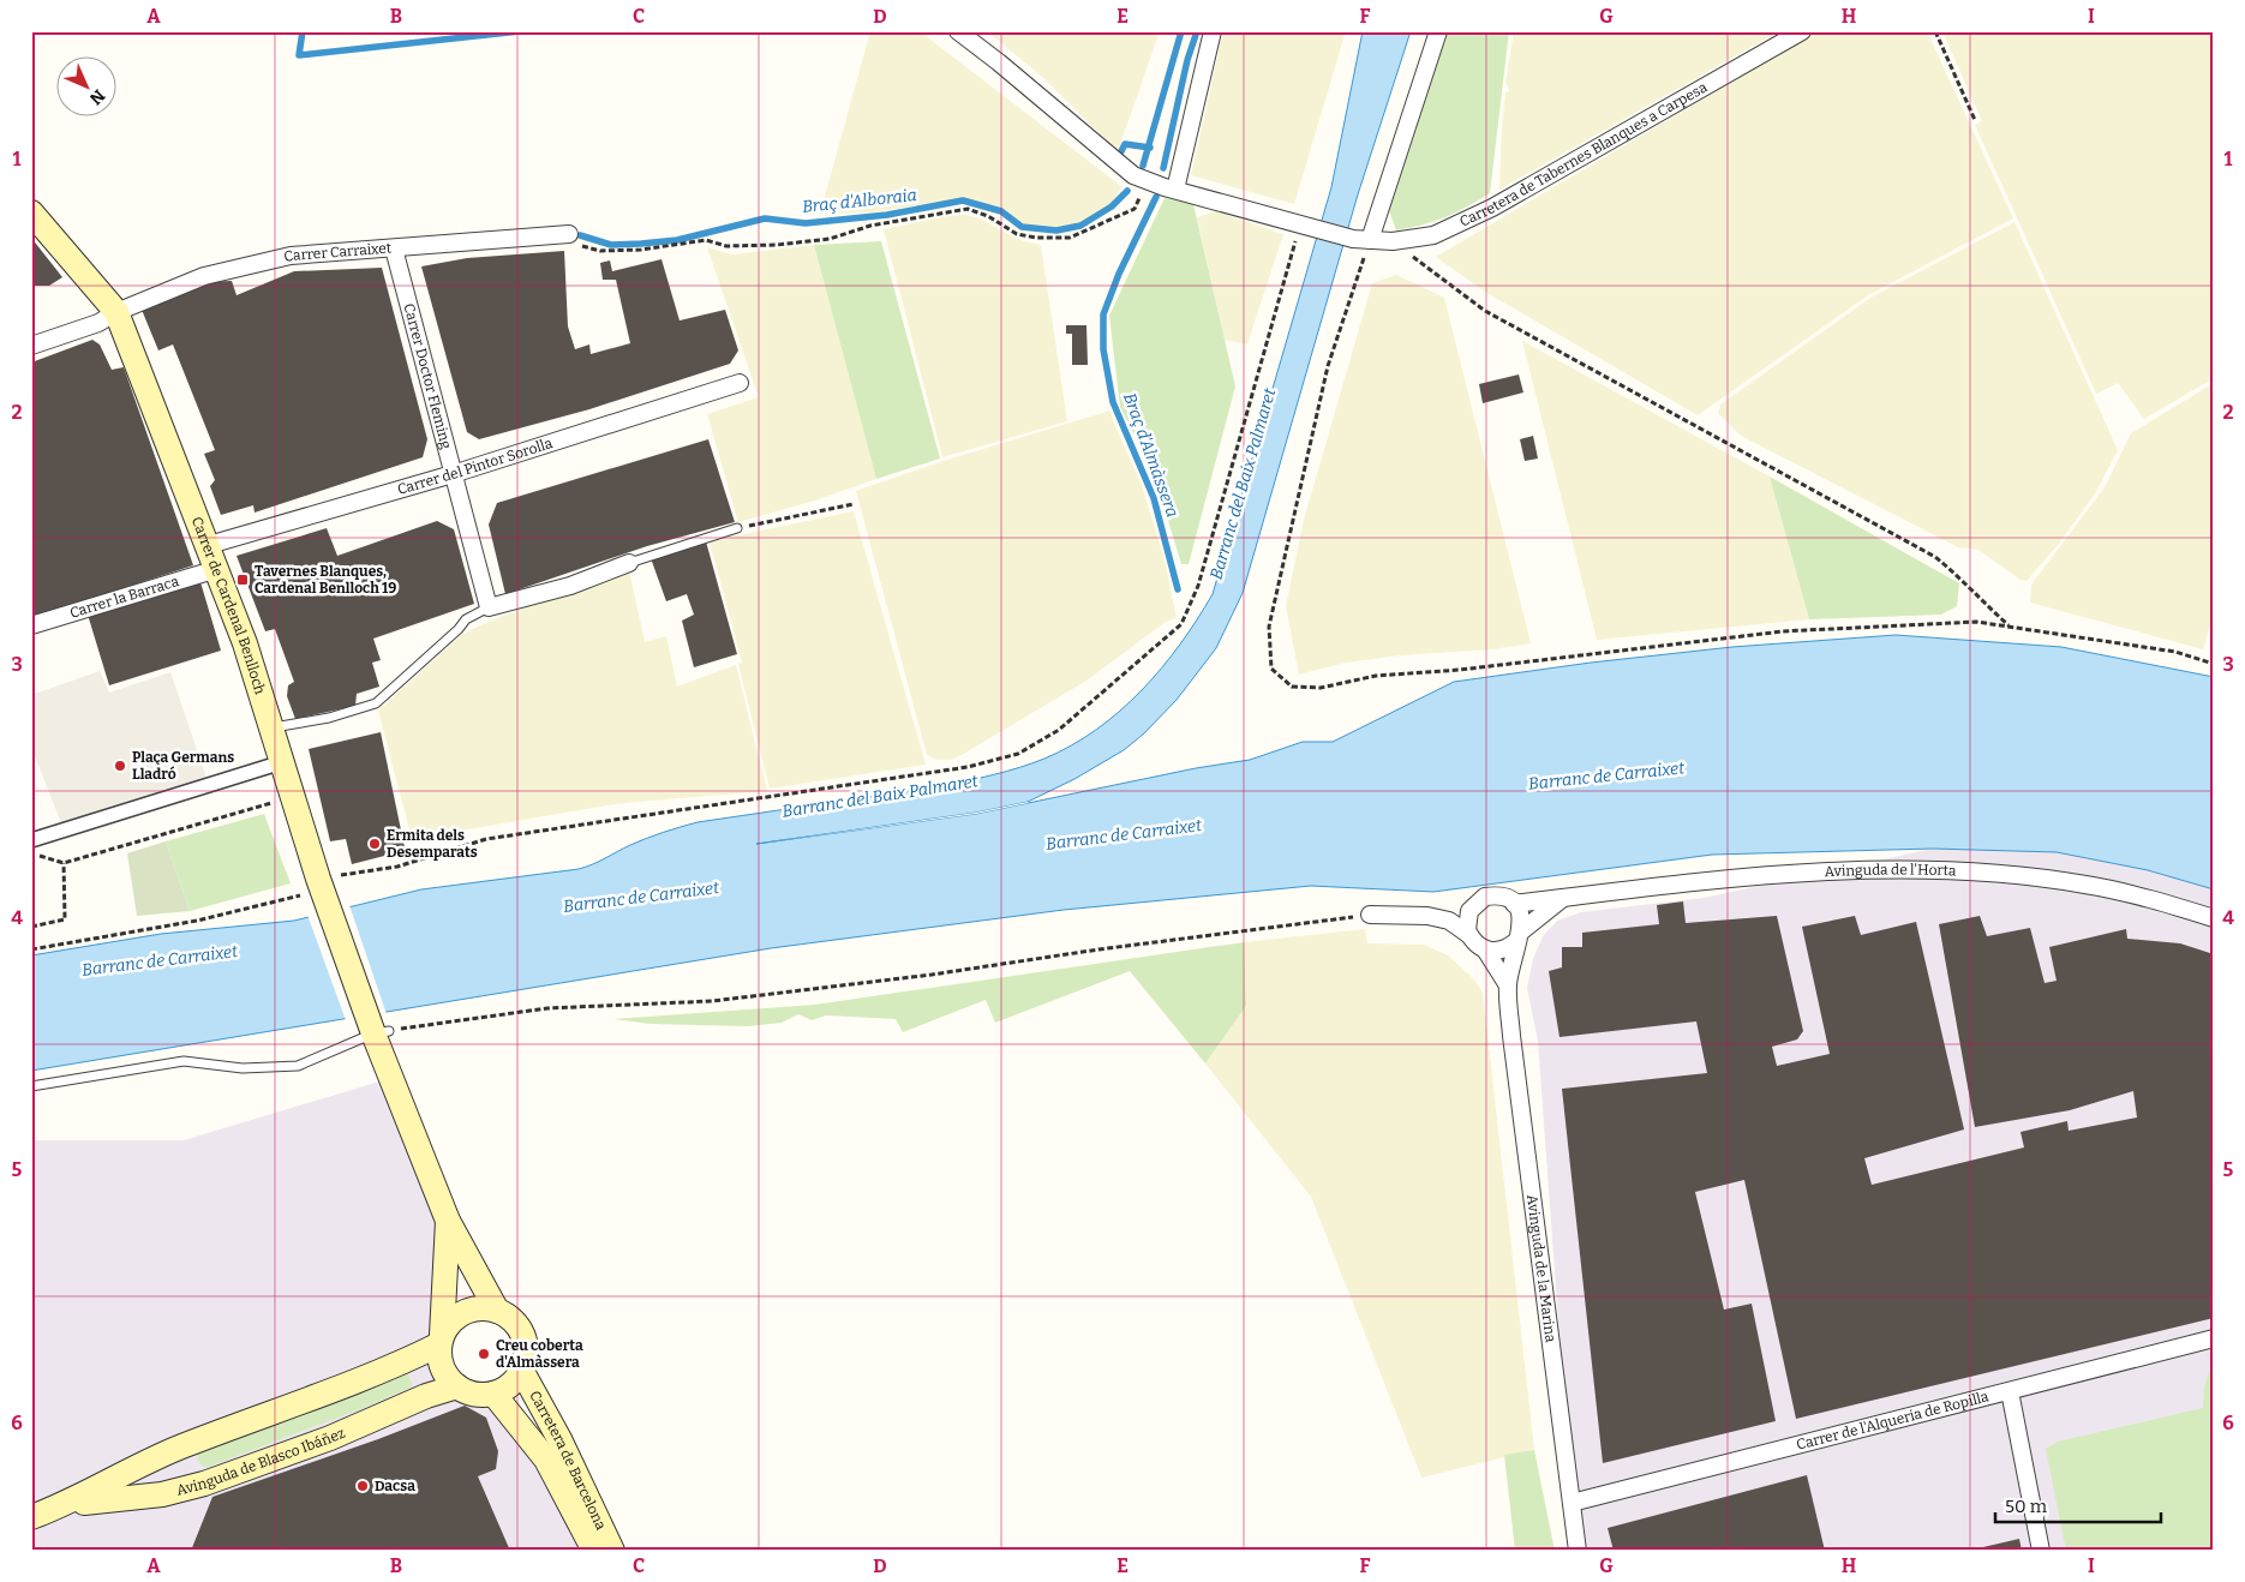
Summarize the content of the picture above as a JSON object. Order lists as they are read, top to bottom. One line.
{"streets":{"main road":["Carrer de Cardenal Benlloch","Carretera de Barcelona","Avinguda de Blasco Ibáñez"],"street":["Carretera de Tabernes Blanques a Carpesa","Carrer Carraixet","Carrer Doctor Fleming","Carrer del Pintor Sorolla","Carrer la Barraca","Avinguda de l'Horta","Avinguda de la Marina","Carrer de l'Alqueria de Ropilla"]},"crossings":[["Carrer Carraixet","Carrer Doctor Fleming"],["Carrer Carraixet","Carrer de Cardenal Benlloch"],["Carrer Doctor Fleming","Carrer del Pintor Sorolla"],["Carrer del Pintor Sorolla","Carrer de Cardenal Benlloch"],["Carrer la Barraca","Carrer de Cardenal Benlloch"],["Avinguda de l'Horta","Avinguda de la Marina"],["Avinguda de la Marina","Carrer de l'Alqueria de Ropilla"],["Carretera de Barcelona","Avinguda de Blasco Ibáñez"]],"water":["Braç d'Alboraia","Braç d'Almàssera","Barranc del Baix Palmaret","Barranc de Carraixet"],"places":{"transit":["Tavernes Blanques, Cardenal Benlloch 19"],"other":["Plaça Germans Lladró","Ermita dels Desemparats","Creu coberta d'Almàssera","Dacsa"]},"scale_bar":"50 m","north":"bottom right","grid":{"columns":["A","B","C","D","E","F","G","H","I"],"rows":["1","2","3","4","5","6"]}}
